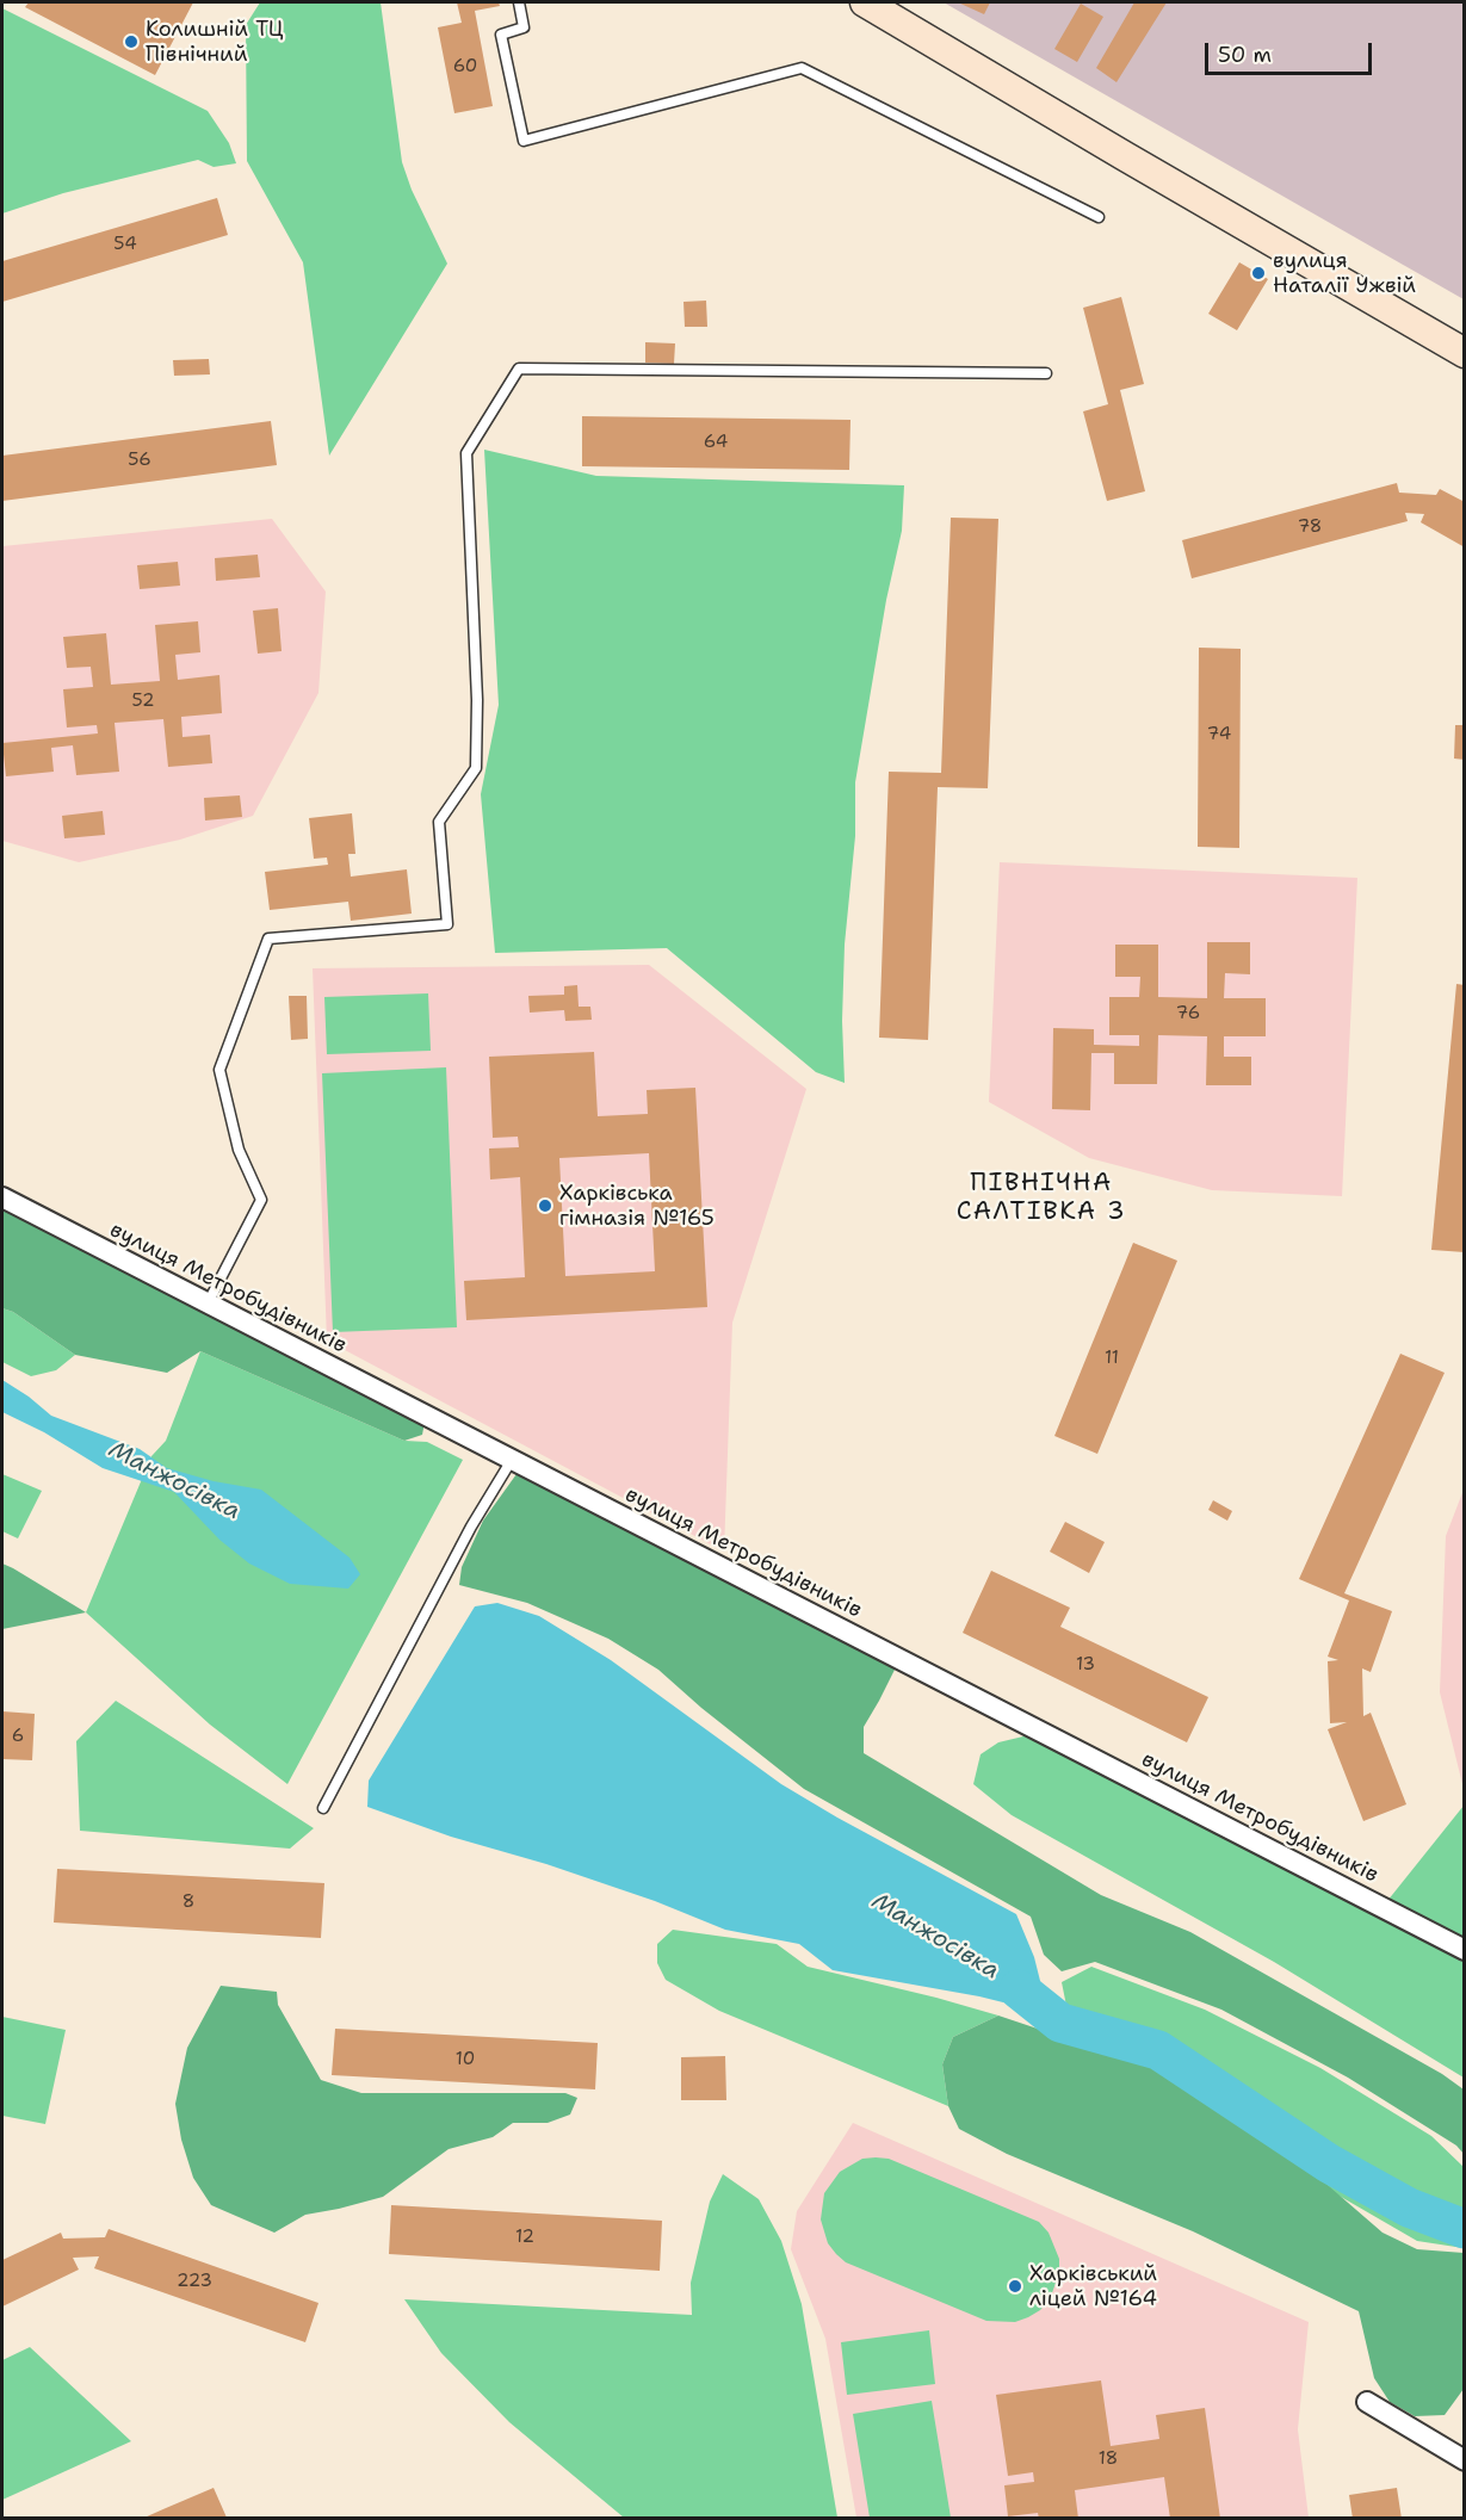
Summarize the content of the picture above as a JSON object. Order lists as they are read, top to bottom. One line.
{"streets":{"street":["вулиця Метробудівників"]},"districts":["ПІВНІЧНА САЛТІВКА 3"],"water":["Манжосівка"],"places":["Колишній ТЦ Північний","вулиця Наталії Ужвій","Харківська гімназія №165","Харківський ліцей №164"],"house_numbers":["60","54","64","56","78","52","74","76","11","13","6","8","10","12","223","18"],"scale_bar":"50 m"}
